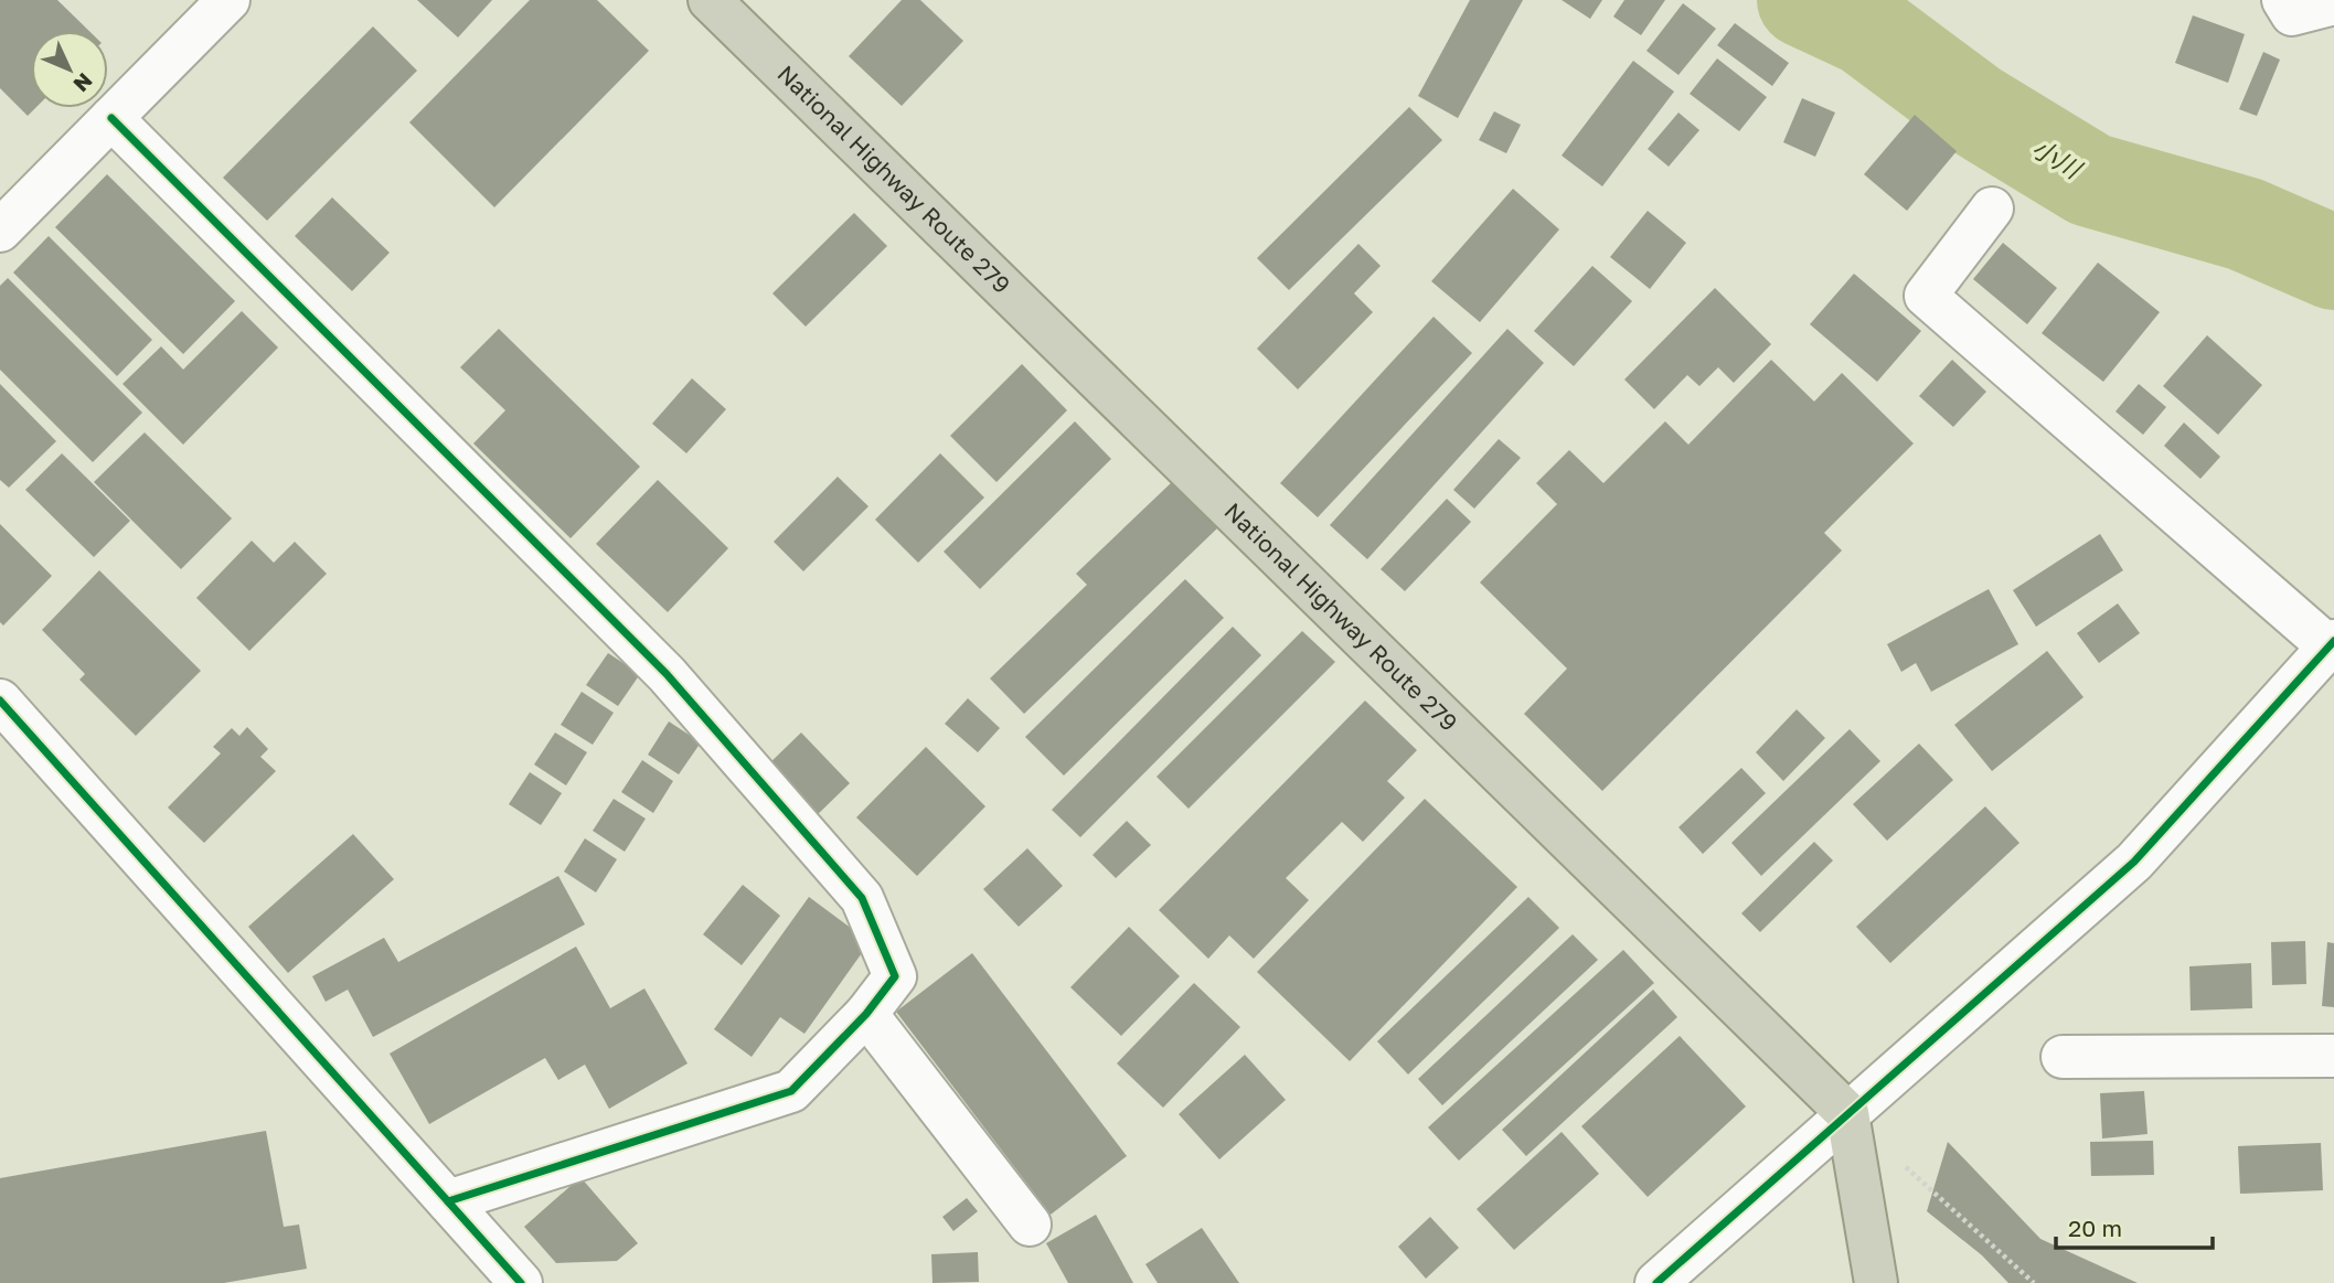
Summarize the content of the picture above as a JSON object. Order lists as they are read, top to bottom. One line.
{"streets":{"highway":["National Highway Route 279"]},"water":["小川"],"scale_bar":"20 m","north":"bottom right"}
